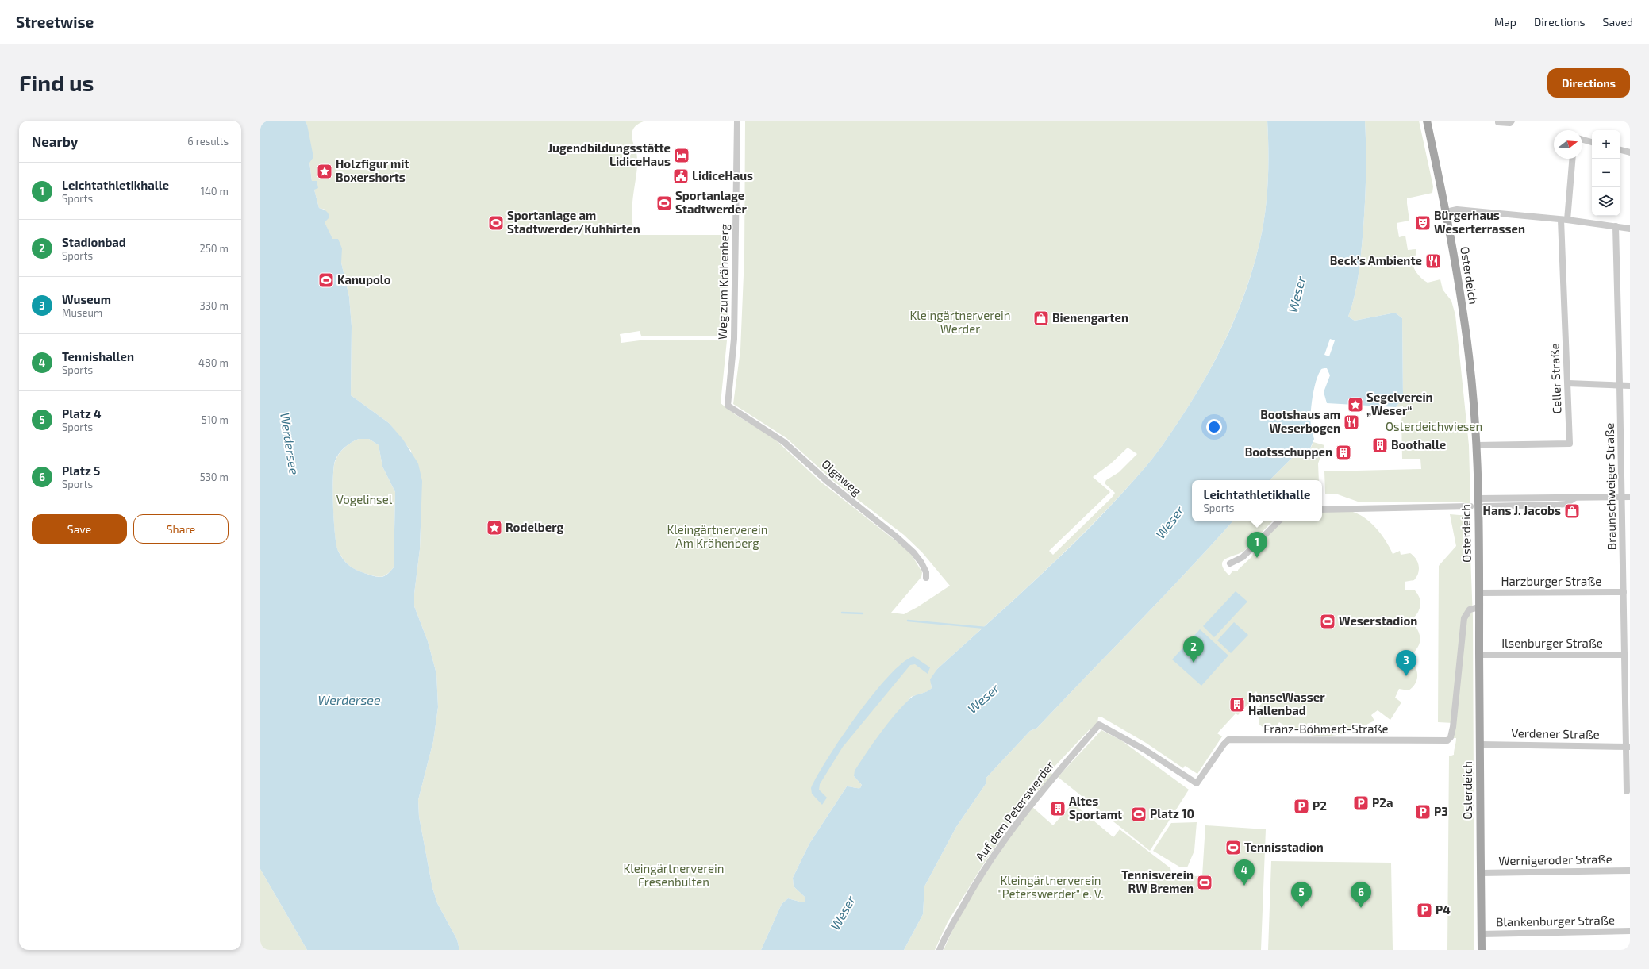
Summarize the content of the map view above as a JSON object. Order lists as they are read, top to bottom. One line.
{"streets":{"main road":["Osterdeich"],"street":["Weg zum Krähenberg","Celler Straße","Olgaweg","Braunschweiger Straße","Harzburger Straße","Ilsenburger Straße","Franz-Böhmert-Straße","Verdener Straße","Auf dem Peterswerder","Wernigeroder Straße","Blankenburger Straße"]},"crossings":[["Osterdeich","Celler Straße"],["Osterdeich","Harzburger Straße"],["Osterdeich","Ilsenburger Straße"],["Osterdeich","Franz-Böhmert-Straße"],["Osterdeich","Verdener Straße"],["Osterdeich","Wernigeroder Straße"],["Osterdeich","Blankenburger Straße"],["Weg zum Krähenberg","Olgaweg"],["Braunschweiger Straße","Harzburger Straße"],["Braunschweiger Straße","Ilsenburger Straße"],["Braunschweiger Straße","Verdener Straße"],["Franz-Böhmert-Straße","Auf dem Peterswerder"]],"water":["Weser","Werdersee"],"parks":["Kleingärtnerverein Werder","Osterdeichwiesen","Vogelinsel","Kleingärtnerverein Am Krähenberg","Kleingärtnerverein Fresenbulten","Kleingärtnerverein \"Peterswerder\" e. V."],"places":{"hotel":["Jugendbildungsstätte LidiceHaus"],"place":["Holzfigur mit Boxershorts","Segelverein „Weser“","Rodelberg"],"public building":["LidiceHaus"],"sports":["Sportanlage Stadtwerder","Sportanlage am Stadtwerder/Kuhhirten","Kanupolo","Weserstadion","Platz 10","Tennisstadion","Tennisverein RW Bremen"],"theatre":["Bürgerhaus Weserterrassen"],"restaurant":["Beck's Ambiente","Bootshaus am Weserbogen"],"shop":["Bienengarten","Hans J. Jacobs"],"building":["Boothalle","Bootsschuppen","hanseWasser Hallenbad","Altes Sportamt"],"parking":["P2a","P2","P3","P4"]},"north":"right","page":{"header":"Streetwise","nav":["Map","Directions","Saved"],"buttons":["Directions",["Save","Share"]],"title":"Find us","heading":["Nearby","6 results"],"map_buttons":["+","−"],"list":[{"mark":"1","name":"Leichtathletikhalle","note":"Sports","value":"140 m"},{"mark":"2","name":"Stadionbad","note":"Sports","value":"250 m"},{"mark":"3","name":"Wuseum","note":"Museum","value":"330 m"},{"mark":"4","name":"Tennishallen","note":"Sports","value":"480 m"},{"mark":"5","name":"Platz 4","note":"Sports","value":"510 m"},{"mark":"6","name":"Platz 5","note":"Sports","value":"530 m"}],"popup":["Leichtathletikhalle","Sports"],"pins":["1","2","3","4","5","6"]}}
